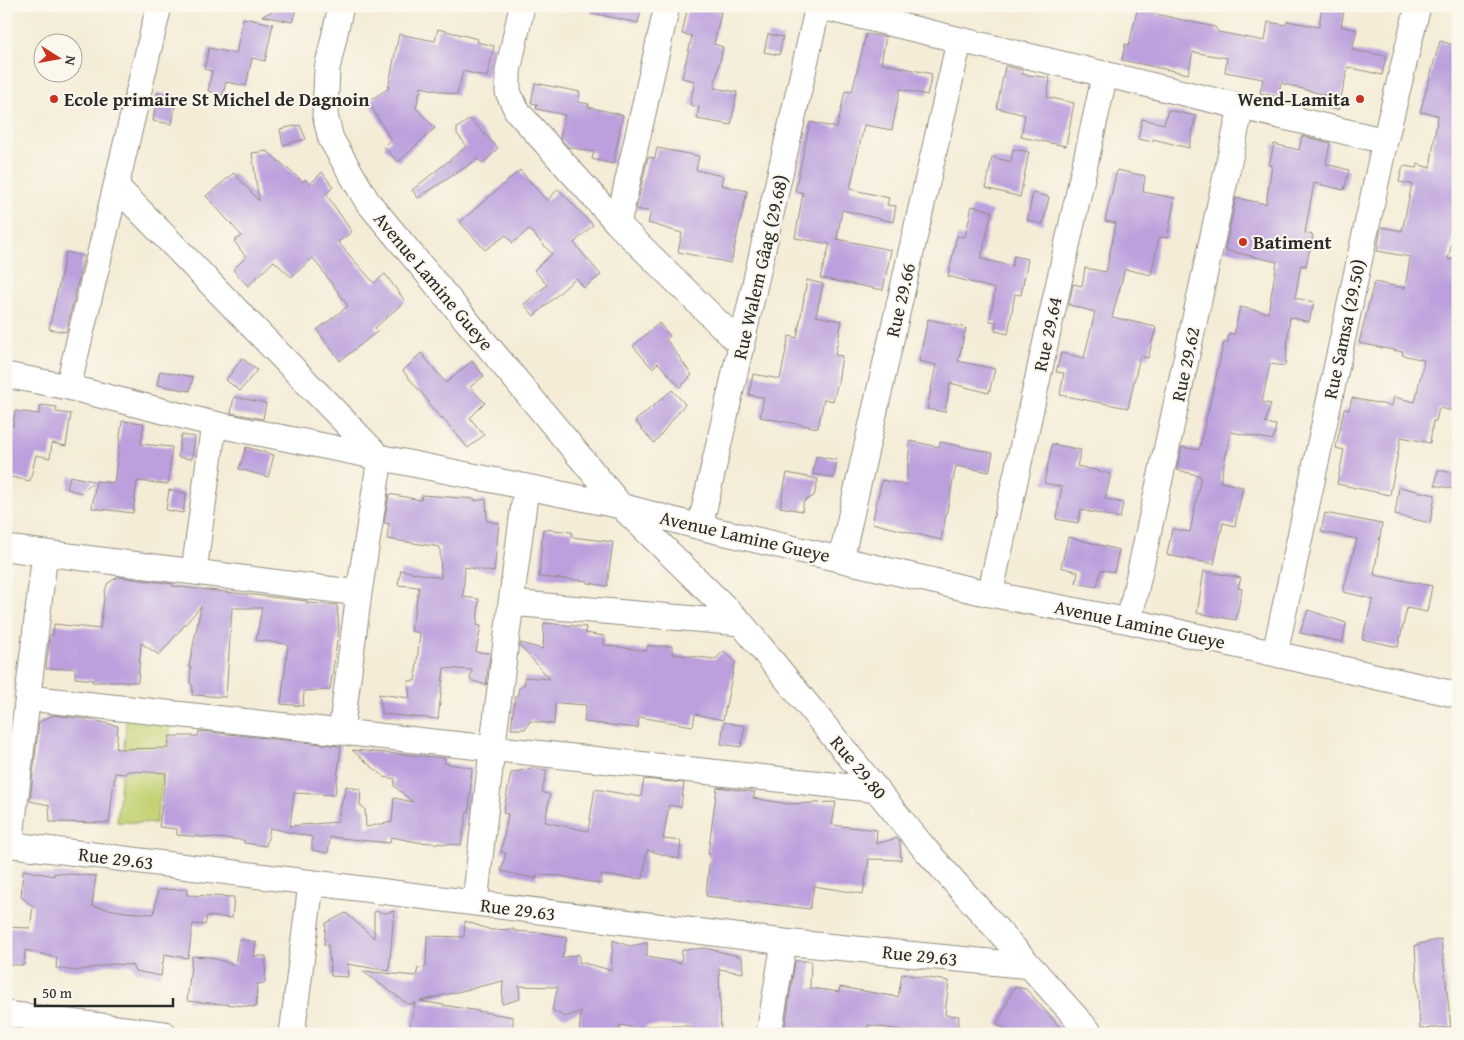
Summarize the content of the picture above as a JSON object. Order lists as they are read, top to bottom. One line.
{"streets":{"street":["Rue Walem Gâag (29.68)","Avenue Lamine Gueye","Rue 29.66","Rue Samsa (29.50)","Rue 29.64","Rue 29.62","Rue 29.80","Rue 29.63"]},"crossings":[["Rue Walem Gâag (29.68)","Avenue Lamine Gueye"],["Avenue Lamine Gueye","Rue 29.66"],["Avenue Lamine Gueye","Rue Samsa (29.50)"],["Avenue Lamine Gueye","Rue 29.64"],["Avenue Lamine Gueye","Rue 29.62"],["Avenue Lamine Gueye","Rue 29.80"],["Rue 29.80","Rue 29.63"]],"places":["Ecole primaire St Michel de Dagnoin","Wend-Lamita","Batiment"],"scale_bar":"50 m","north":"right"}
